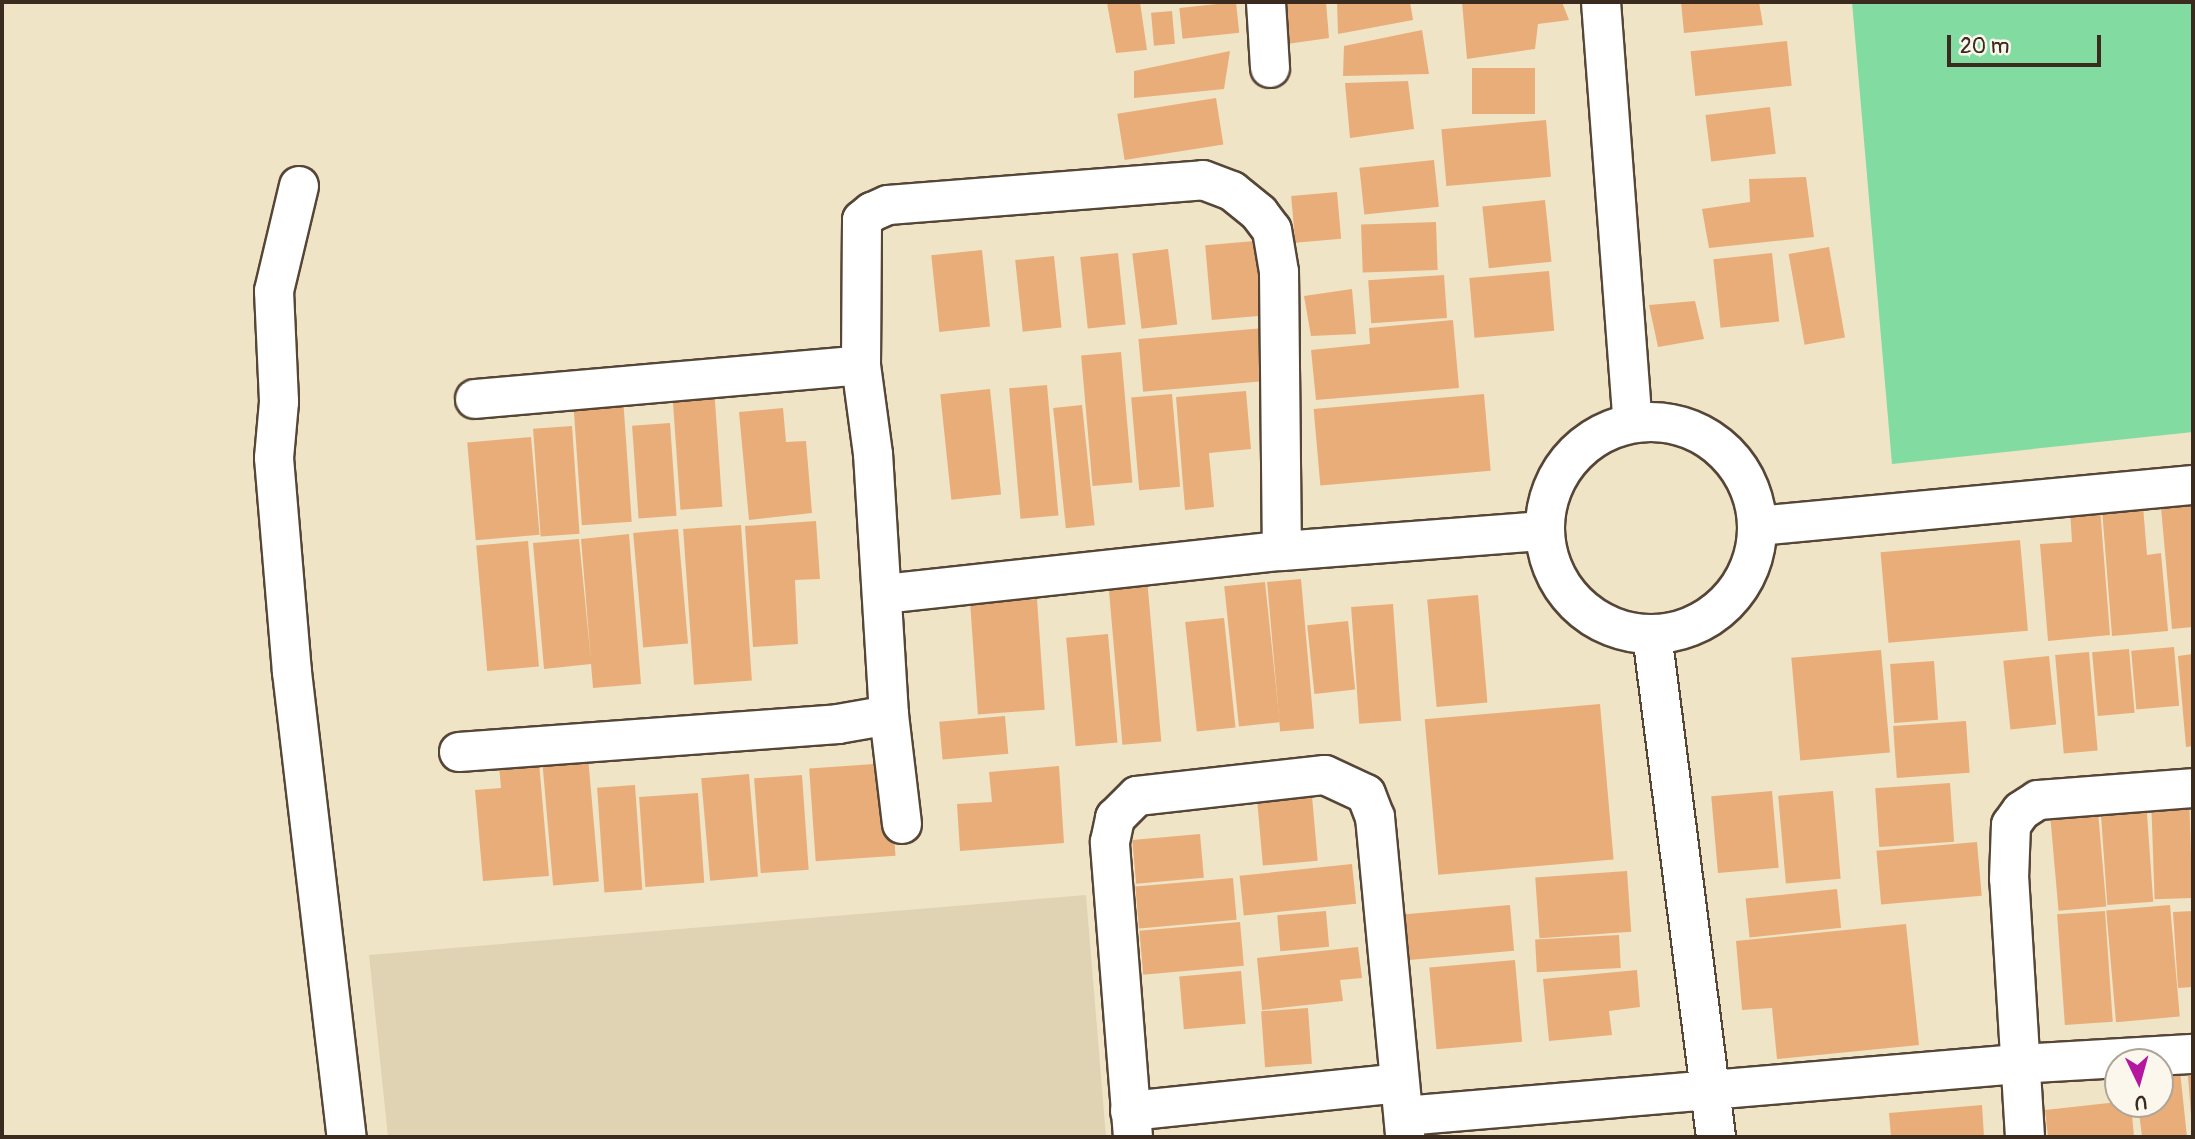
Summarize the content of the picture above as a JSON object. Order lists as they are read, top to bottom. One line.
{"scale_bar":"20 m","north":"bottom"}
